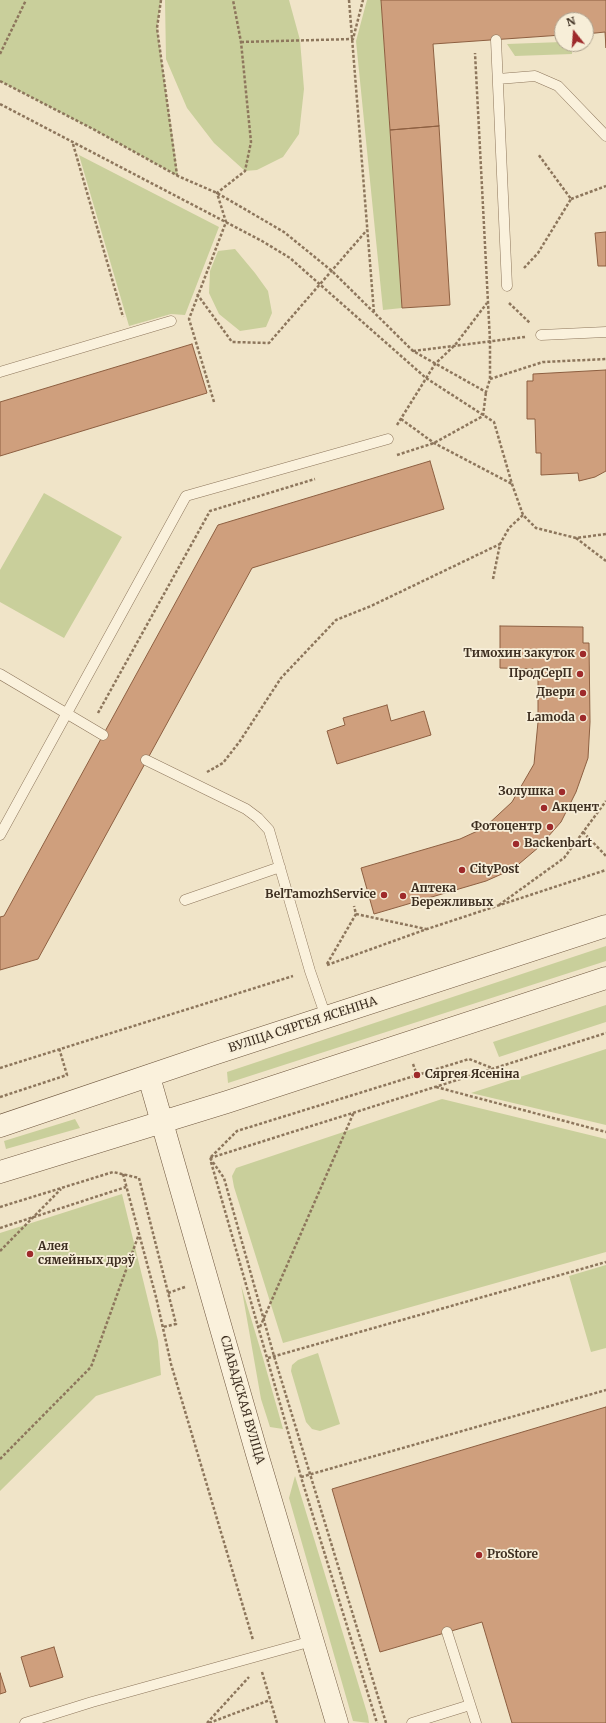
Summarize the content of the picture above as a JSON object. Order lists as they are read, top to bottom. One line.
{"streets":{"main road":["ВУЛІЦА СЯРГЕЯ ЯСЕНІНА","СЛАБАДСКАЯ ВУЛІЦА"]},"crossings":[["ВУЛІЦА СЯРГЕЯ ЯСЕНІНА","СЛАБАДСКАЯ ВУЛІЦА"]],"places":["Тимохин закуток","ПродСерП","Двери","Lamoda","Золушка","Акцент","Фотоцентр","Backenbart","CityPost","BelTamozhService","Аптека Бережливых","Сяргея Ясеніна","Алея сямейных дрэў","ProStore"],"north":"top"}
